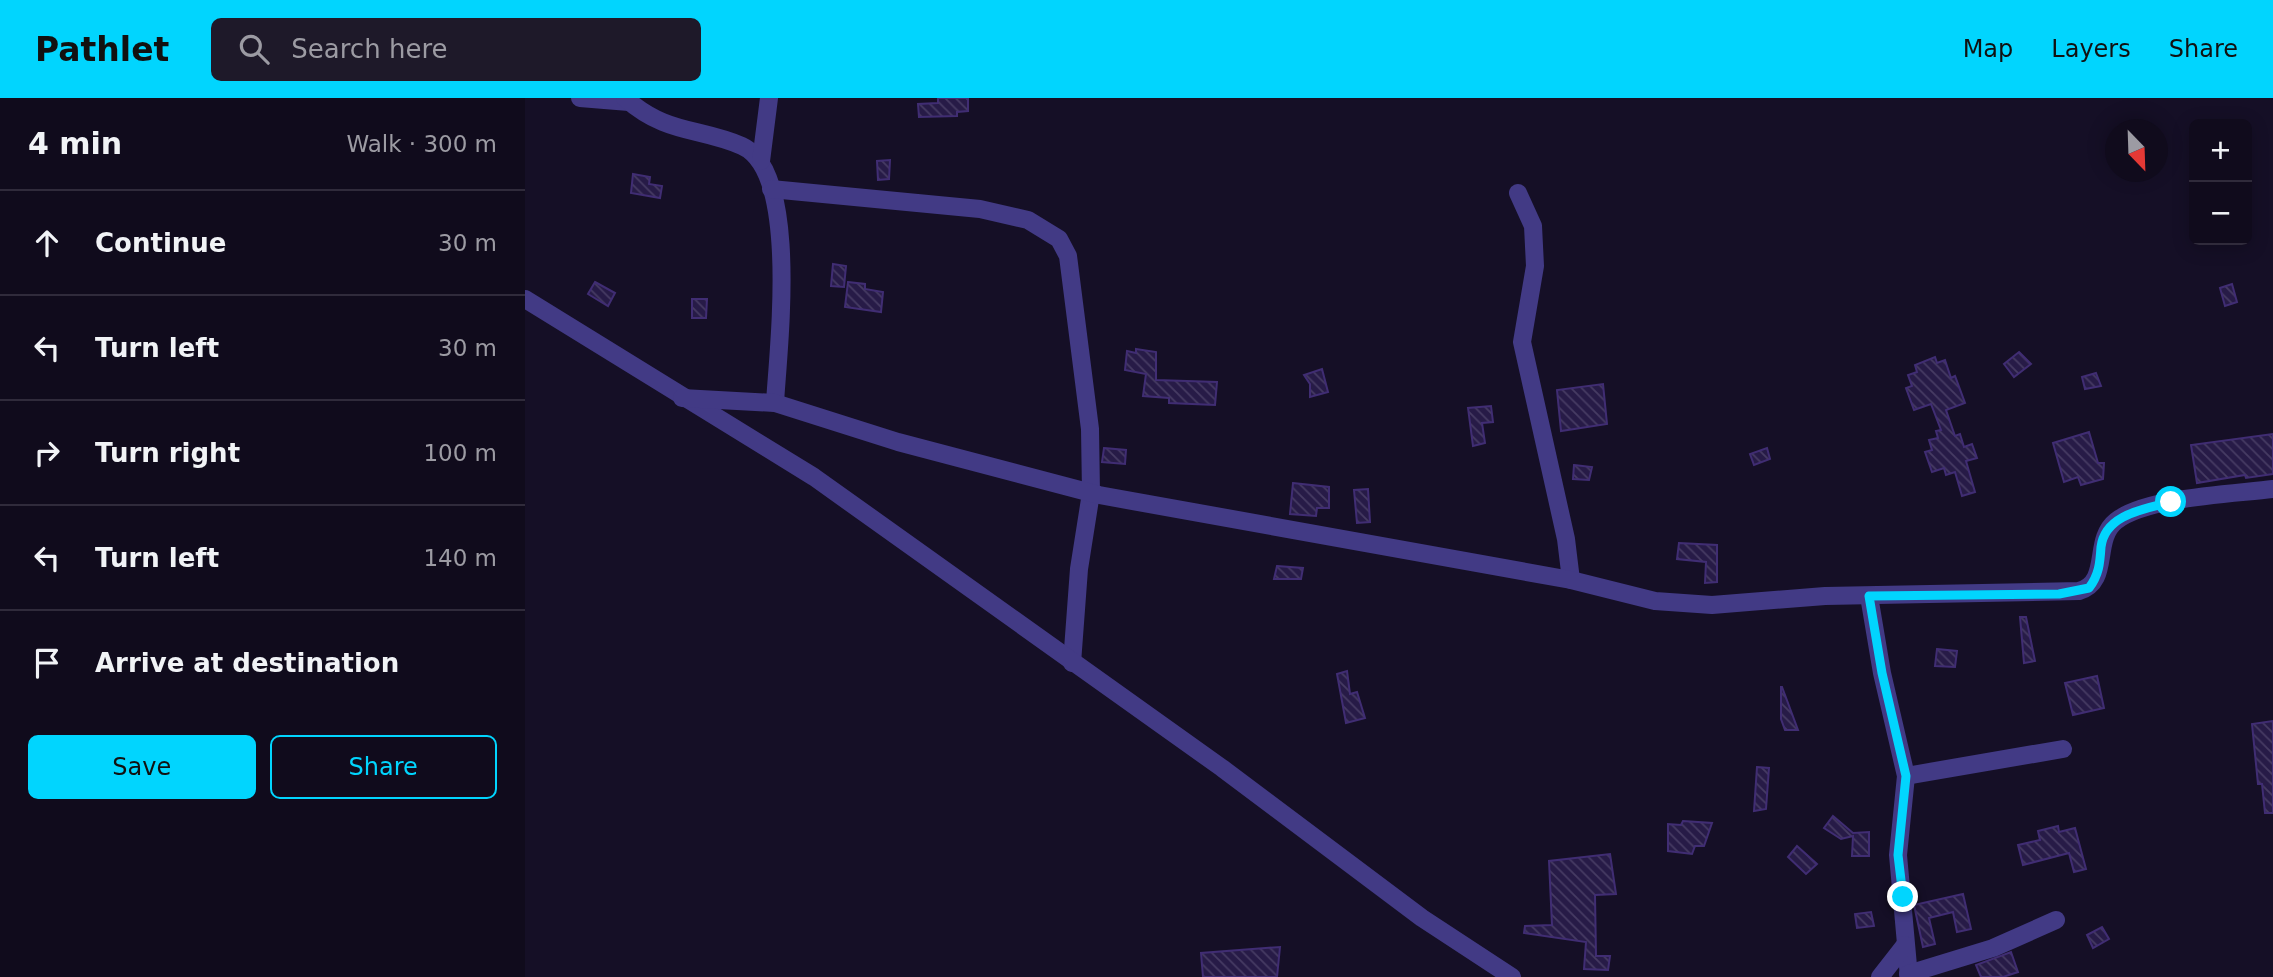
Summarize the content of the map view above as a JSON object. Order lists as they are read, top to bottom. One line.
{"north":"bottom right","page":{"header":"Pathlet","search":"Search here","nav":["Map","Layers","Share"],"heading":["4 min","Walk · 300 m"],"map_buttons":["+","−"],"list":[["Continue","30 m"],["Turn left","30 m"],["Turn right","100 m"],["Turn left","140 m"],"Arrive at destination"],"buttons":["Save","Share"]}}
